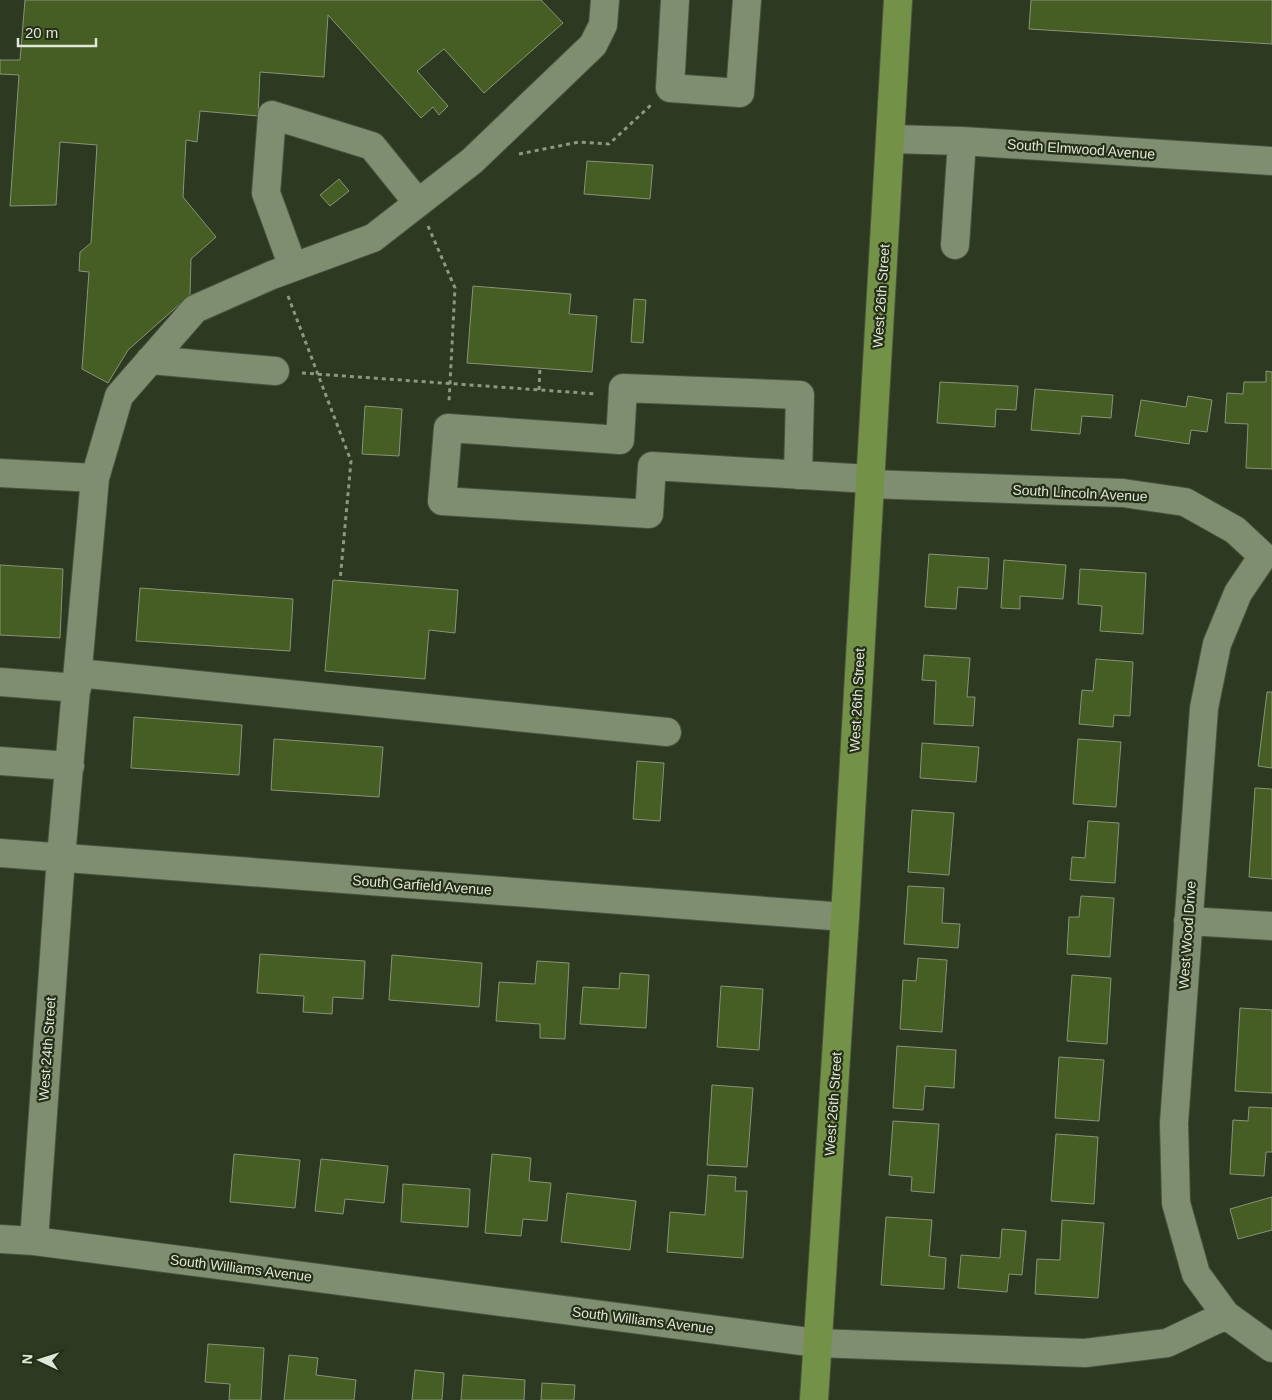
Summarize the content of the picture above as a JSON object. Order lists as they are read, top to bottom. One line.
{"streets":{"main road":["West 26th Street"],"street":["South Elmwood Avenue","South Lincoln Avenue","South Garfield Avenue","West Wood Drive","West 24th Street","South Williams Avenue"]},"crossings":[["South Elmwood Avenue","West 26th Street"],["West 26th Street","South Lincoln Avenue"],["West 26th Street","South Garfield Avenue"],["West 26th Street","South Williams Avenue"],["South Lincoln Avenue","West Wood Drive"],["South Garfield Avenue","West 24th Street"],["West Wood Drive","South Williams Avenue"],["West 24th Street","South Williams Avenue"]],"scale_bar":"20 m","north":"left"}
